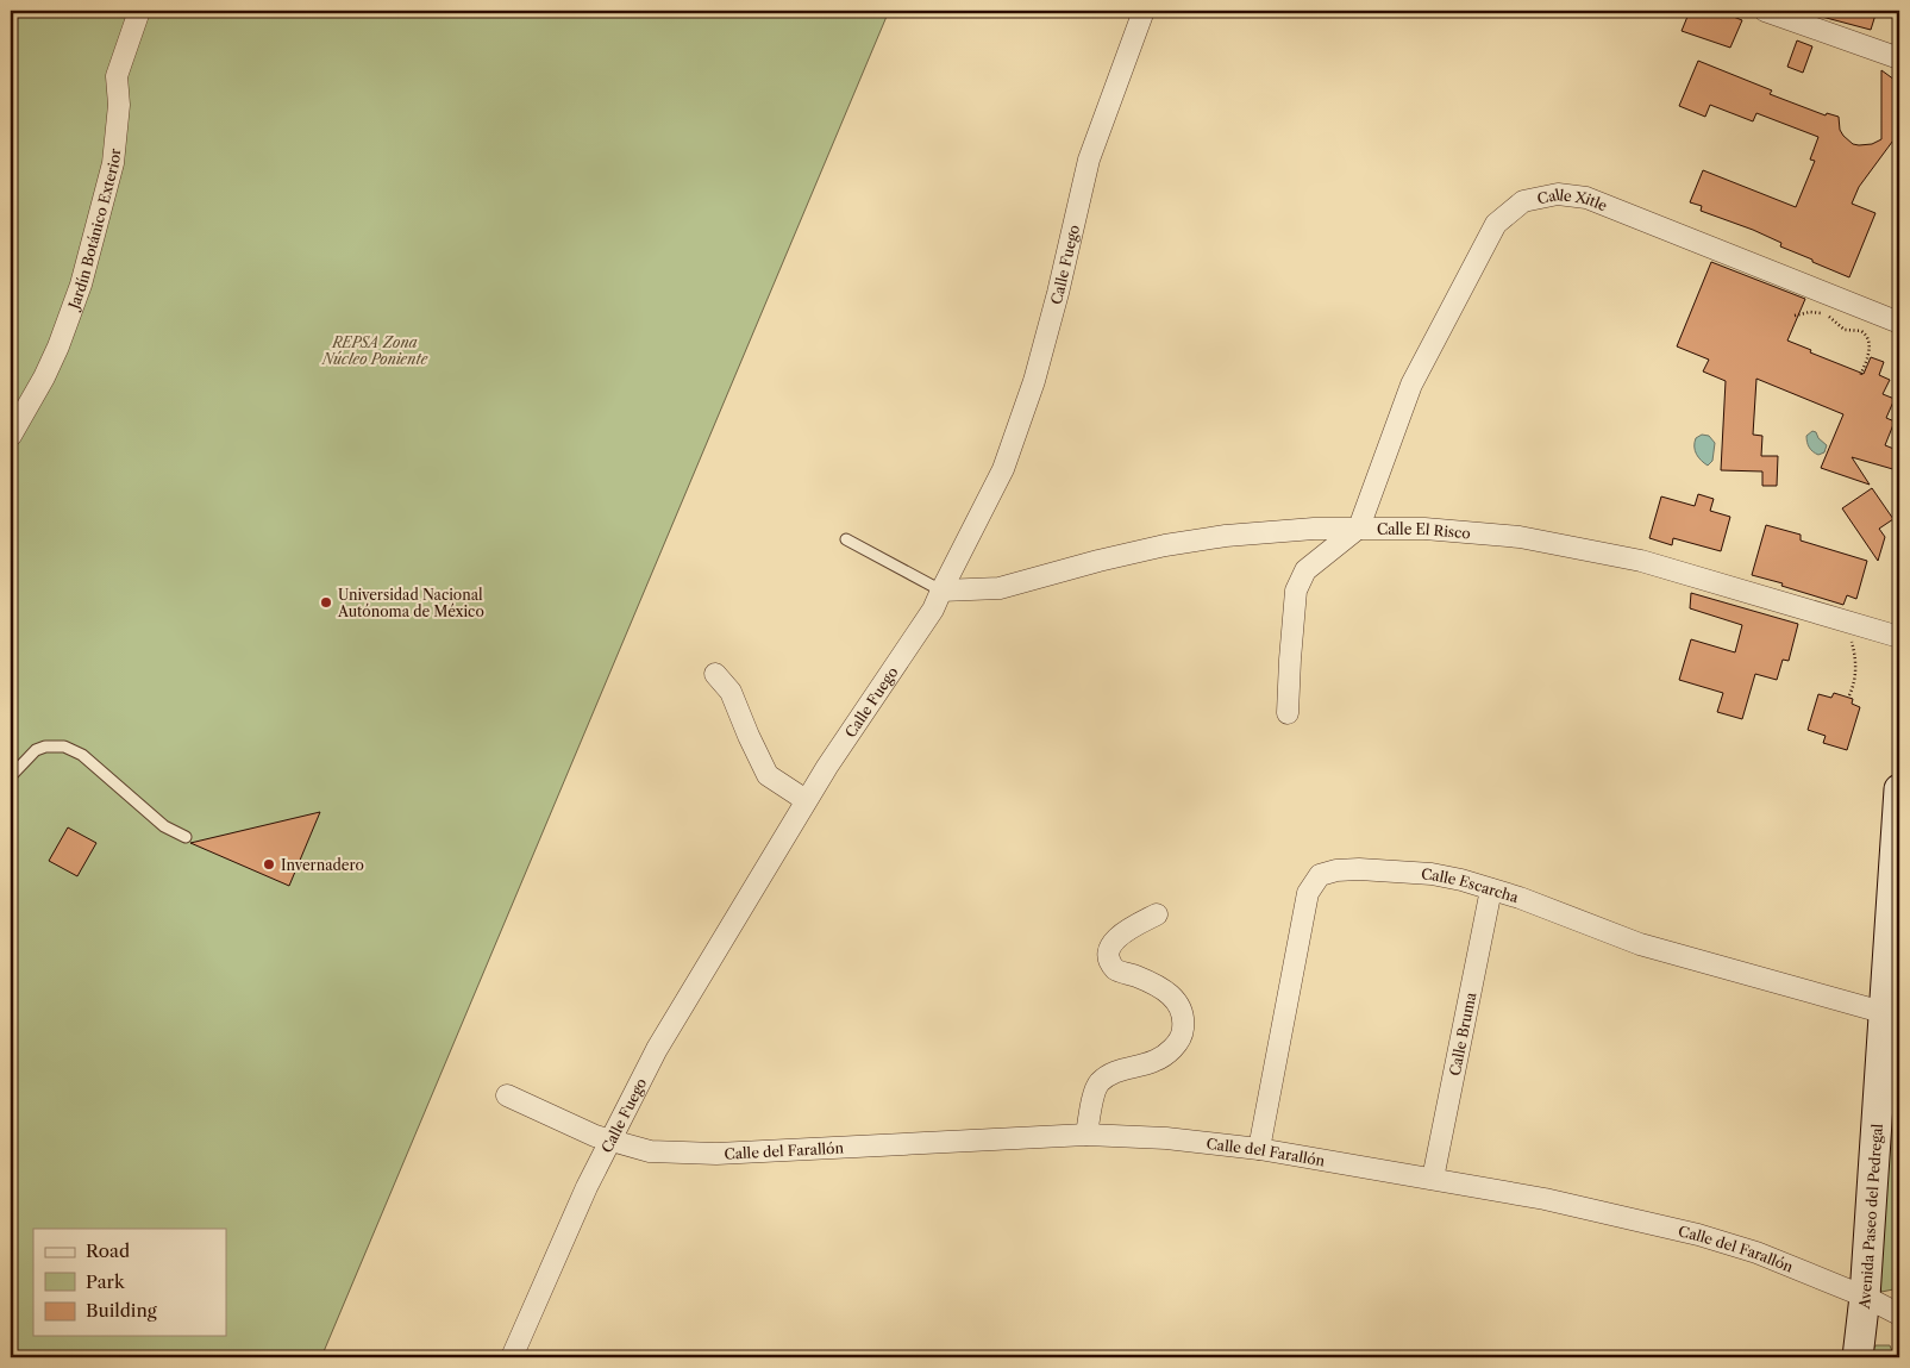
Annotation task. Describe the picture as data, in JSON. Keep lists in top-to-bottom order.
{
  "streets": {
    "main road": ["Avenida Paseo del Pedregal"],
    "street": [
      "Calle Xitle",
      "Jardín Botánico Exterior",
      "Calle Fuego",
      "Calle El Risco",
      "Calle Escarcha",
      "Calle Bruma",
      "Calle del Farallón"
    ]
  },
  "crossings": [
    ["Calle Xitle", "Calle El Risco"],
    ["Calle Fuego", "Calle El Risco"],
    ["Calle Fuego", "Calle del Farallón"],
    ["Calle Escarcha", "Calle Bruma"],
    ["Calle Escarcha", "Calle del Farallón"],
    ["Calle Escarcha", "Avenida Paseo del Pedregal"],
    ["Calle Bruma", "Calle del Farallón"],
    ["Calle del Farallón", "Avenida Paseo del Pedregal"]
  ],
  "parks": ["REPSA Zona Núcleo Poniente"],
  "places": ["Universidad Nacional Autónoma de México", "Invernadero"],
  "legend": ["Road", "Park", "Building"]
}
